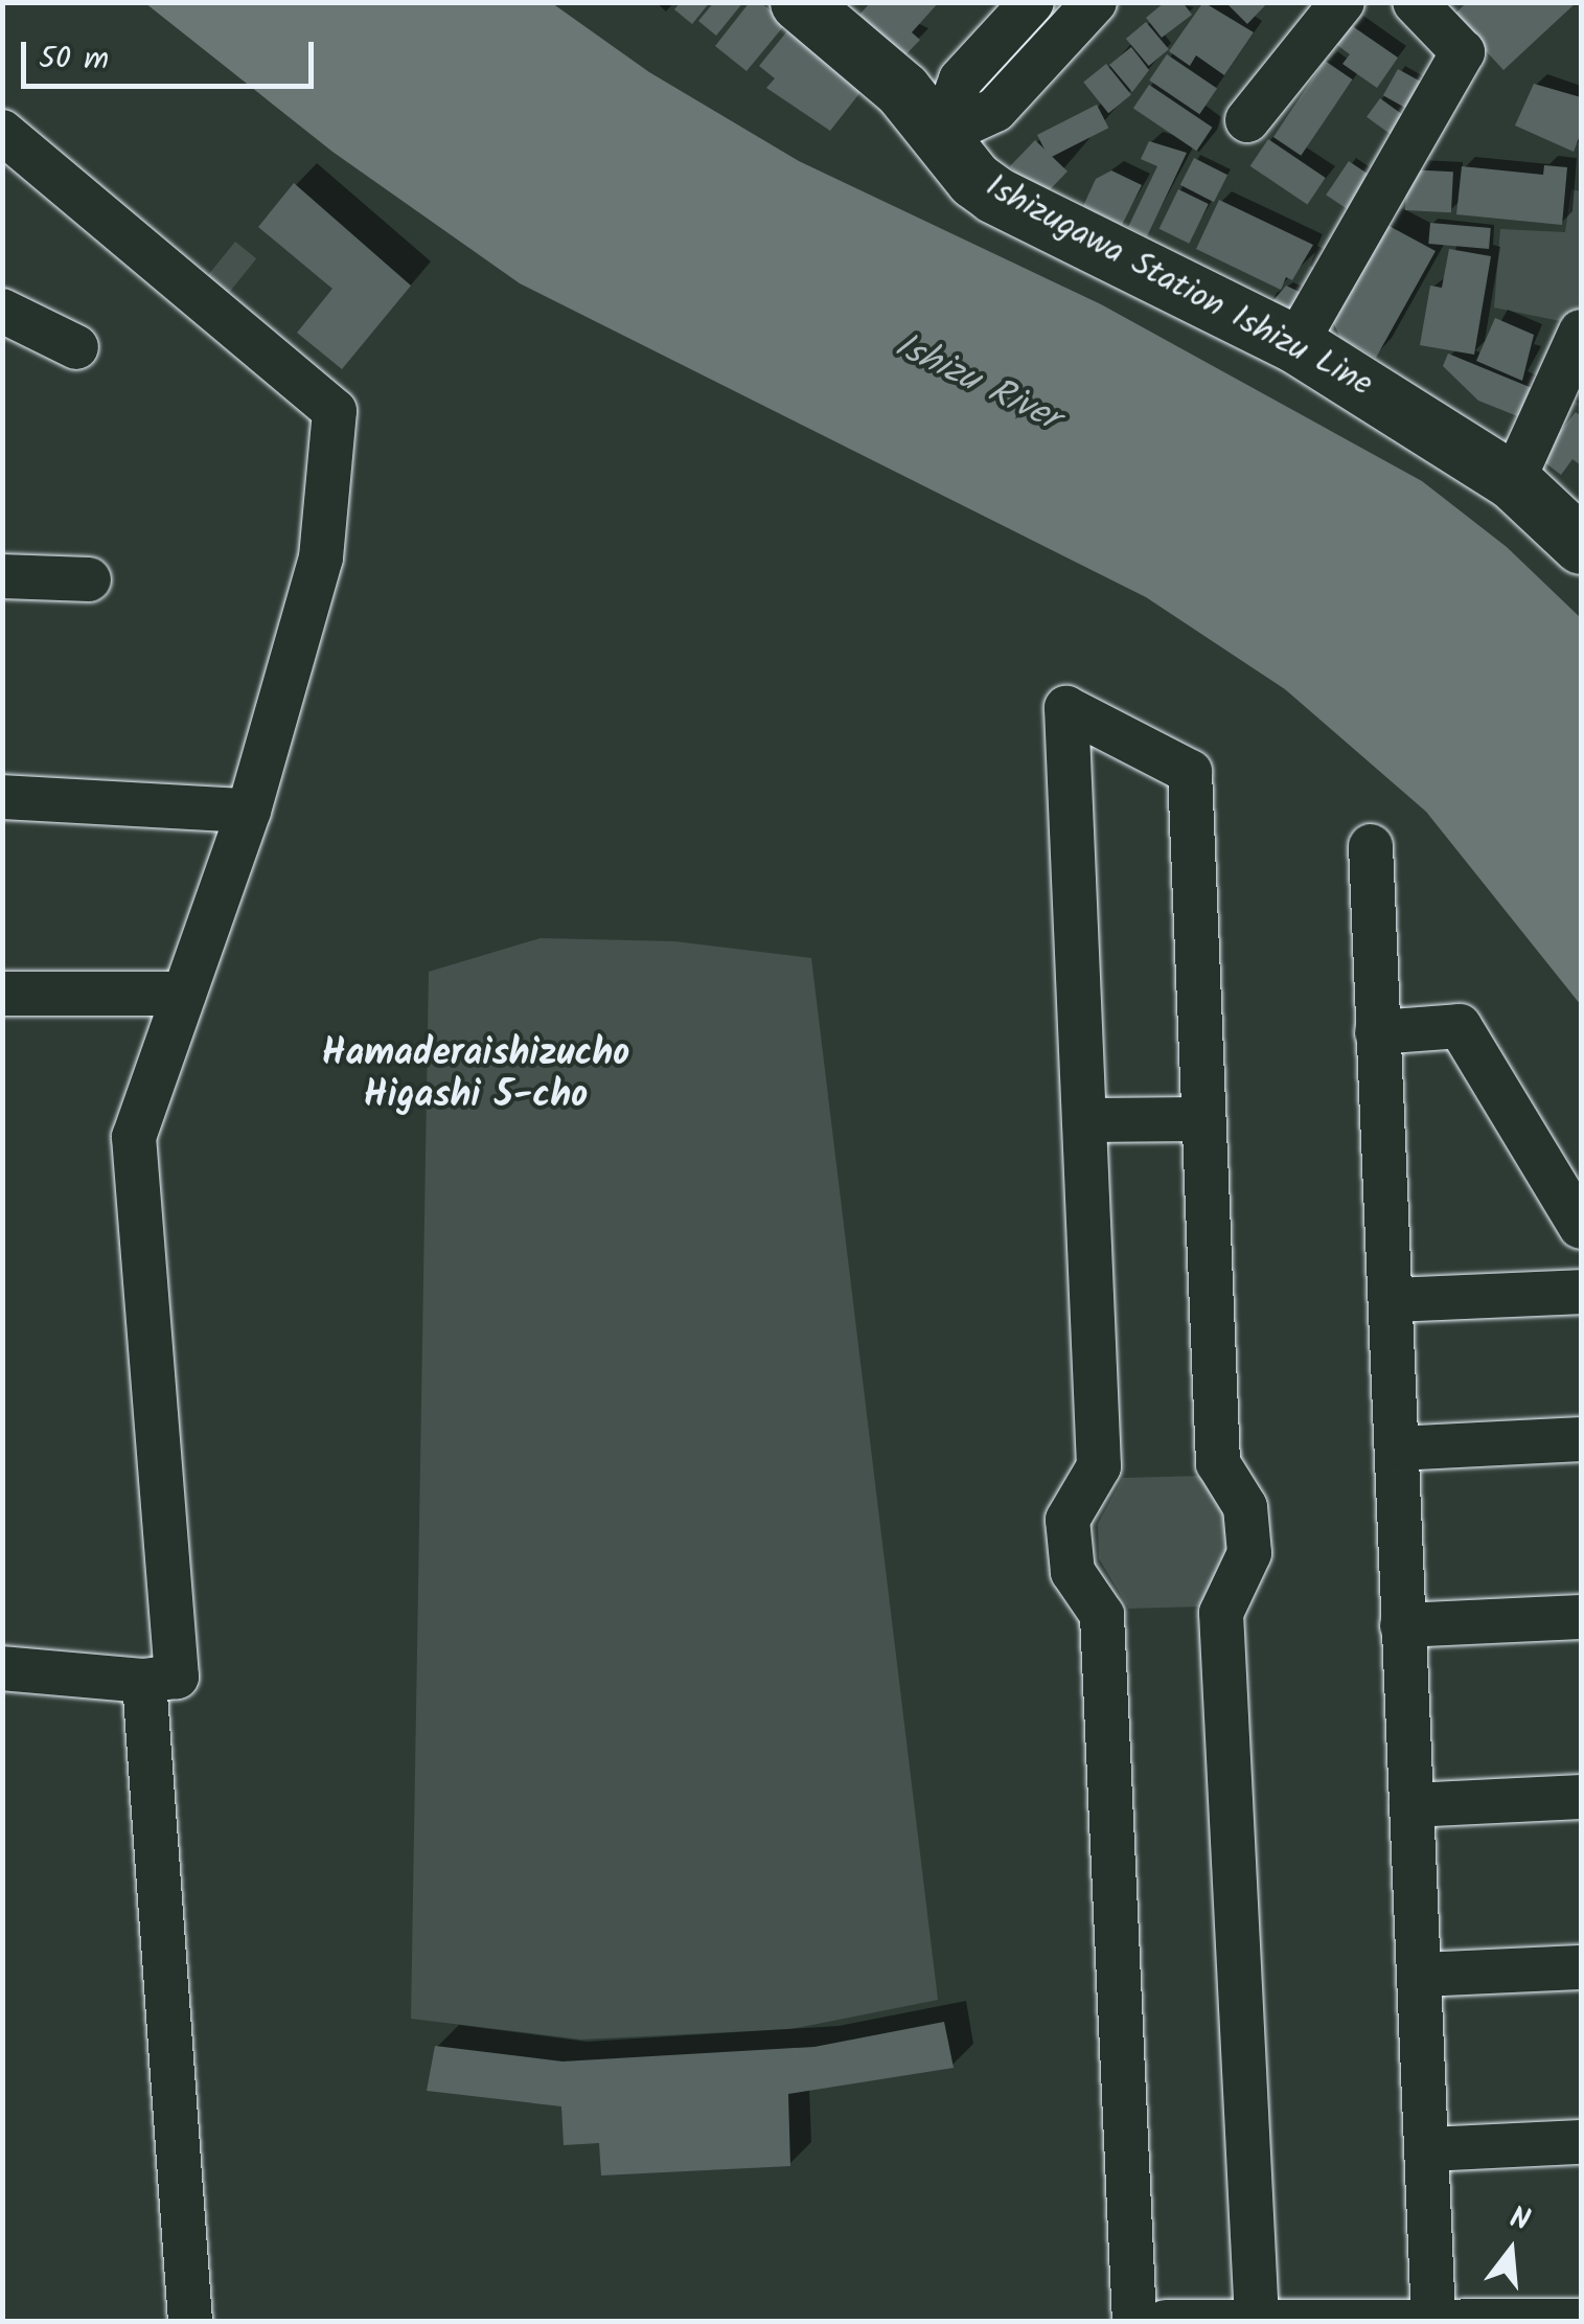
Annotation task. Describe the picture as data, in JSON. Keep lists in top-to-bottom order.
{
  "streets": {
    "main road": ["Ishizugawa Station Ishizu Line"]
  },
  "districts": ["Hamaderaishizucho Higashi 5-cho"],
  "water": ["Ishizu River"],
  "scale_bar": "50 m",
  "north": "top"
}
